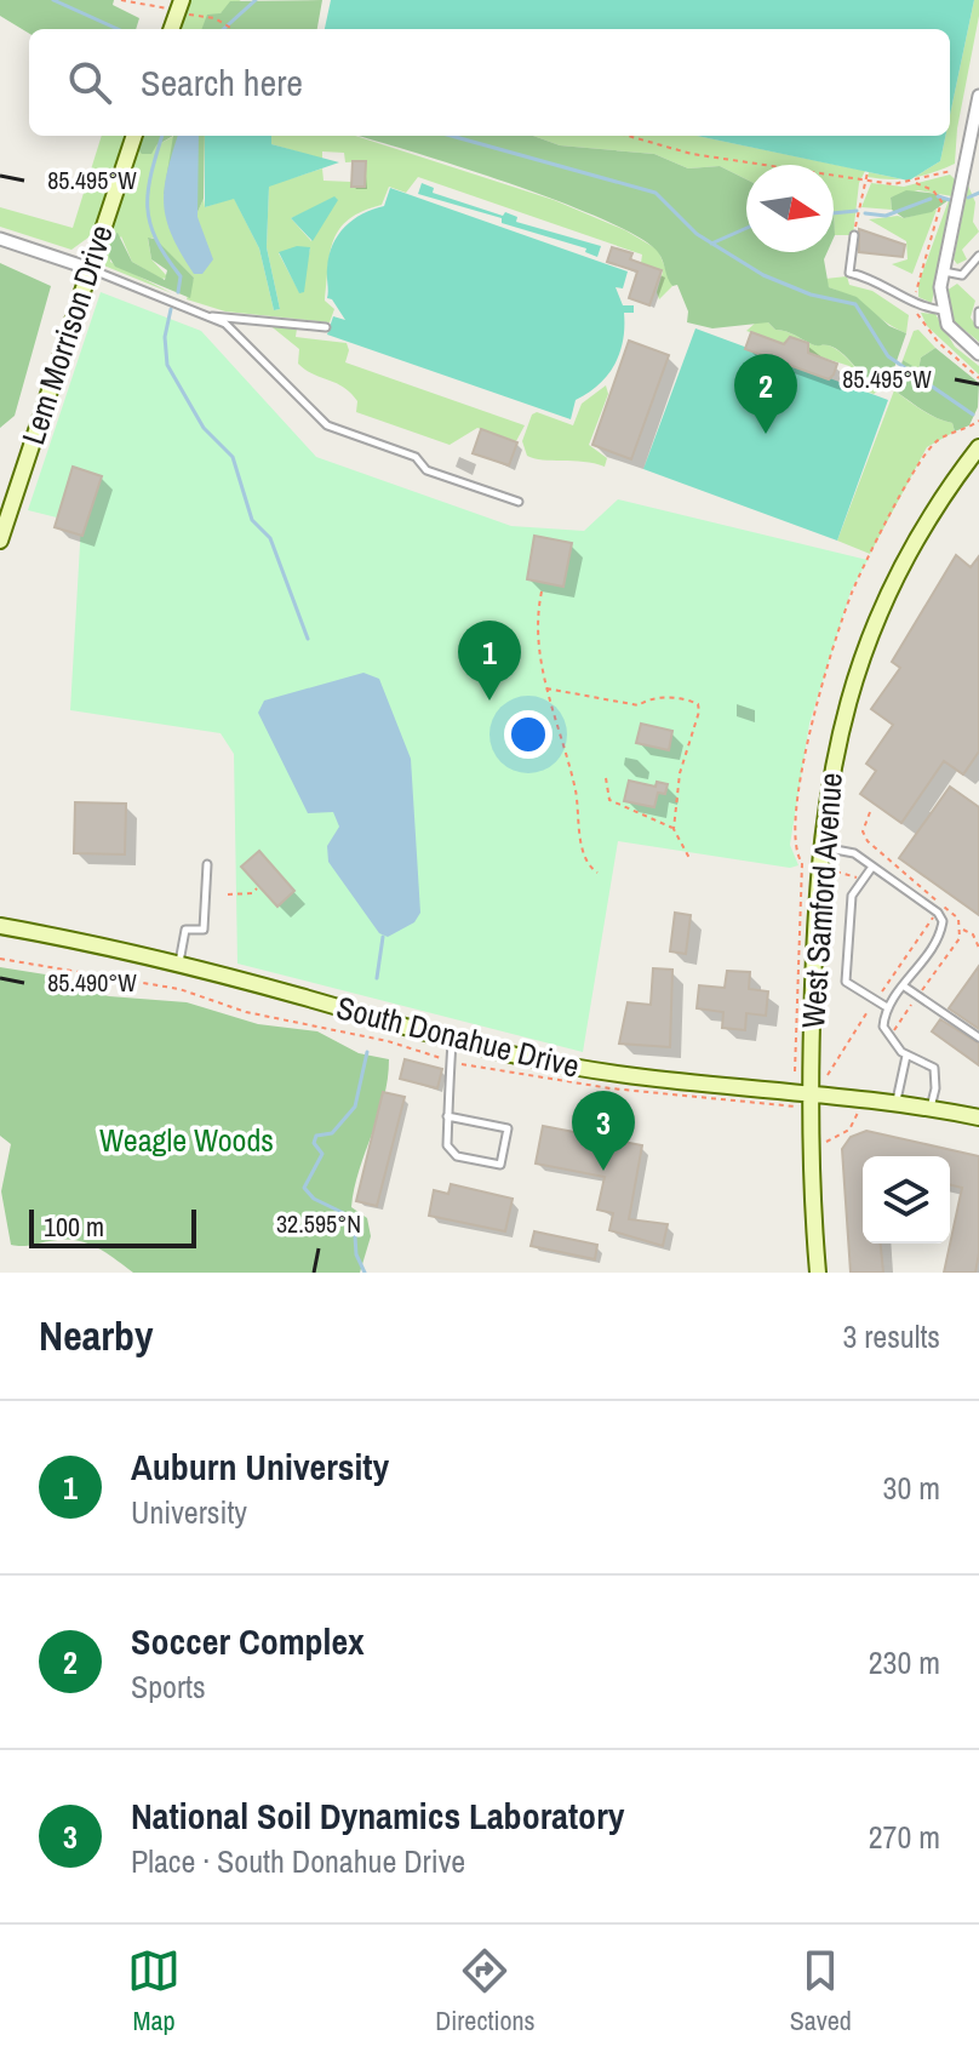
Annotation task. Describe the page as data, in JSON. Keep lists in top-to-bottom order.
{
  "streets": {
    "street": ["Lem Morrison Drive", "West Samford Avenue", "South Donahue Drive"]
  },
  "crossings": [
    ["West Samford Avenue", "South Donahue Drive"]
  ],
  "parks": ["Weagle Woods"],
  "scale_bar": "100 m",
  "north": "right",
  "page": {
    "search": "Search here",
    "pins": ["2", "1", "3"],
    "scale": "100 m",
    "heading": ["Nearby", "3 results"],
    "list": [
      {
        "mark": "1",
        "name": "Auburn University",
        "note": "University",
        "value": "30 m"
      },
      {
        "mark": "2",
        "name": "Soccer Complex",
        "note": "Sports",
        "value": "230 m"
      },
      {
        "mark": "3",
        "name": "National Soil Dynamics Laboratory",
        "note": "Place · South Donahue Drive",
        "value": "270 m"
      }
    ],
    "nav": ["Map", "Directions", "Saved"]
  },
  "coordinates": ["85.495°W", "85.490°W", "32.595°N"]
}
